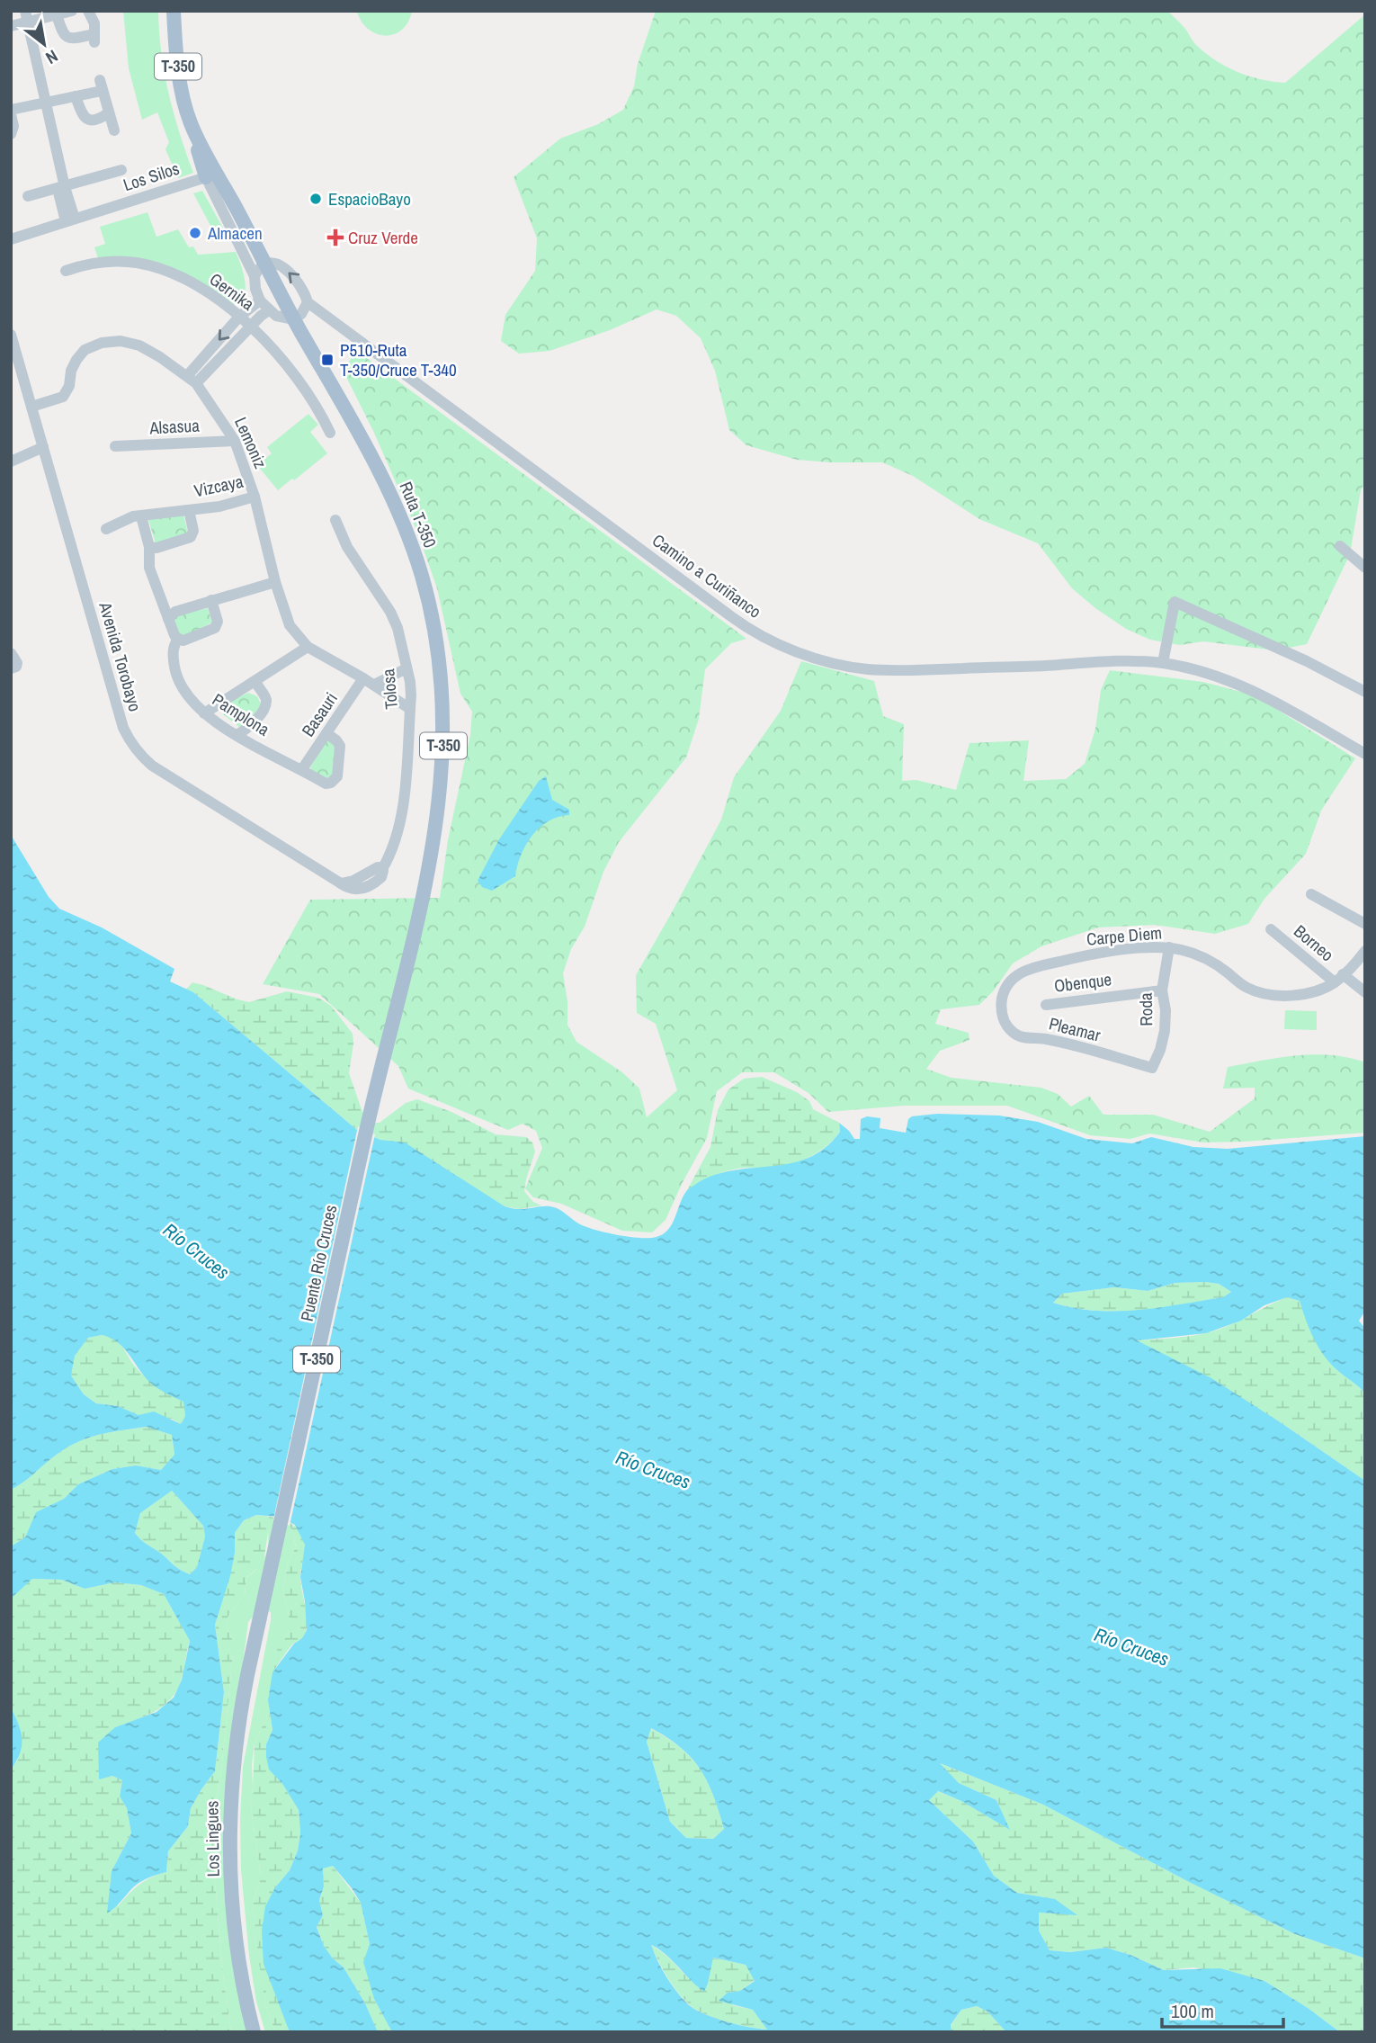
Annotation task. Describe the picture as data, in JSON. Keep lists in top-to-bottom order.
{
  "streets": {
    "main road": [
      "T-350",
      "Ruta T-350",
      "Puente Río Cruces",
      "Los Lingues"
    ],
    "street": [
      "Los Silos",
      "Gernika",
      "Alsasua",
      "Lemoniz",
      "Vizcaya",
      "Camino a Curiñanco",
      "Avenida Torobayo",
      "Tolosa",
      "Pamplona",
      "Basauri",
      "Carpe Diem",
      "Borneo",
      "Obenque",
      "Roda",
      "Pleamar"
    ]
  },
  "crossings": [
    ["Los Silos", "Ruta T-350"],
    ["Alsasua", "Lemoniz"],
    ["Lemoniz", "Vizcaya"],
    ["Lemoniz", "Avenida Torobayo"],
    ["Lemoniz", "Tolosa"],
    ["Lemoniz", "Basauri"],
    ["Ruta T-350", "Camino a Curiñanco"],
    ["Ruta T-350", "Puente Río Cruces"],
    ["Avenida Torobayo", "Tolosa"],
    ["Pamplona", "Basauri"],
    ["Carpe Diem", "Borneo"],
    ["Carpe Diem", "Roda"],
    ["Carpe Diem", "Pleamar"],
    ["Obenque", "Roda"],
    ["Roda", "Pleamar"],
    ["Puente Río Cruces", "Los Lingues"]
  ],
  "water": ["Río Cruces"],
  "places": {
    "other": ["EspacioBayo", "Almacen"],
    "health": ["Cruz Verde"],
    "transit": ["P510-Ruta T-350/Cruce T-340"]
  },
  "scale_bar": "100 m",
  "north": "bottom right"
}
